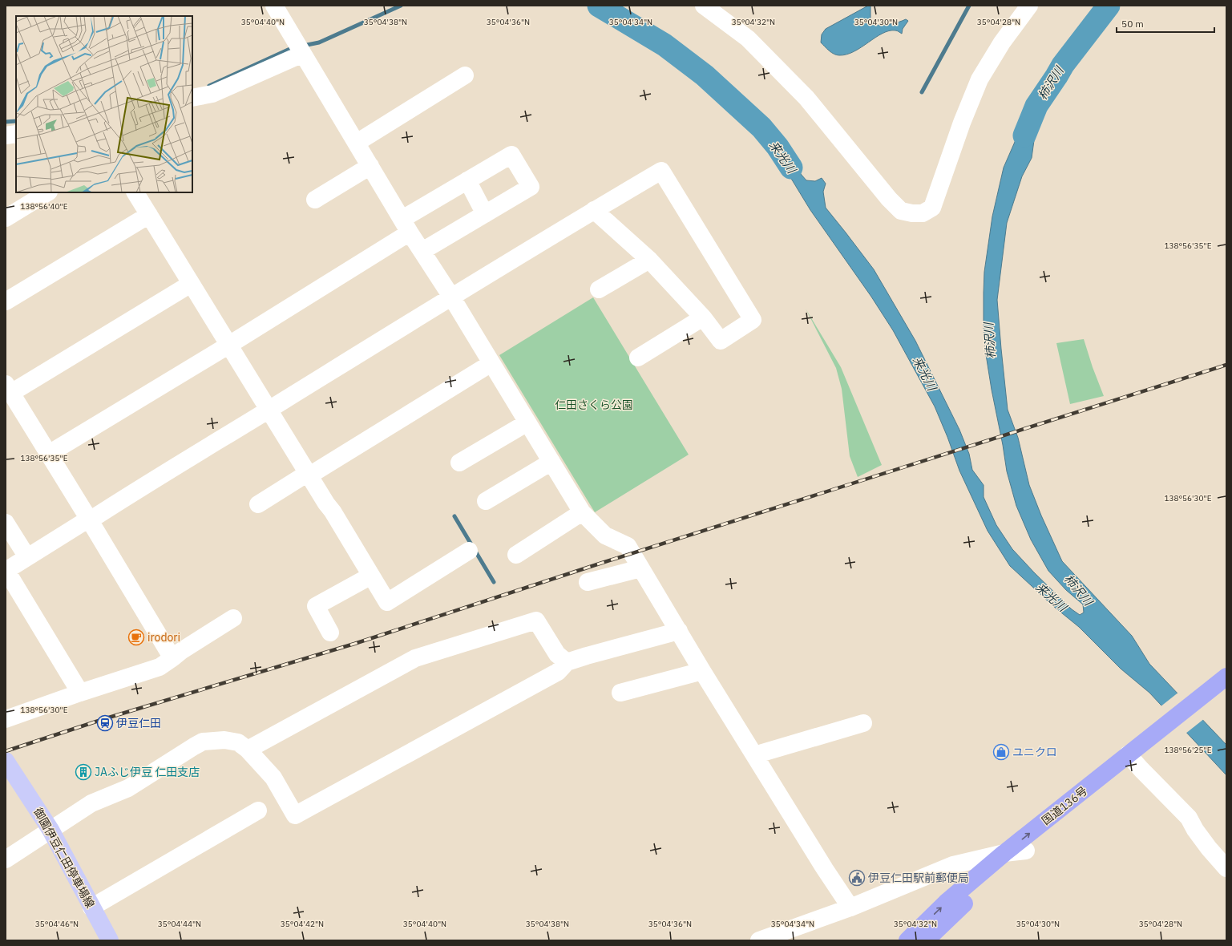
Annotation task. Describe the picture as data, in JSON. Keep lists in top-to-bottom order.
{
  "streets": {
    "highway": ["国道136号"],
    "main road": ["御園伊豆仁田停車場線"]
  },
  "water": ["柿沢川", "来光川"],
  "parks": ["仁田さくら公園"],
  "places": {
    "cafe": ["irodori"],
    "station": ["伊豆仁田"],
    "shop": ["ユニクロ"],
    "building": ["JAふじ伊豆 仁田支店"],
    "public building": ["伊豆仁田駅前郵便局"]
  },
  "scale_bar": "50 m",
  "coordinates": [
    "35°04'40\"N",
    "35°04'38\"N",
    "35°04'36\"N",
    "35°04'34\"N",
    "35°04'32\"N",
    "35°04'30\"N",
    "35°04'28\"N",
    "138°56'40\"E",
    "138°56'35\"E",
    "138°56'30\"E",
    "138°56'25\"E",
    "35°04'46\"N",
    "35°04'44\"N",
    "35°04'42\"N"
  ]
}
